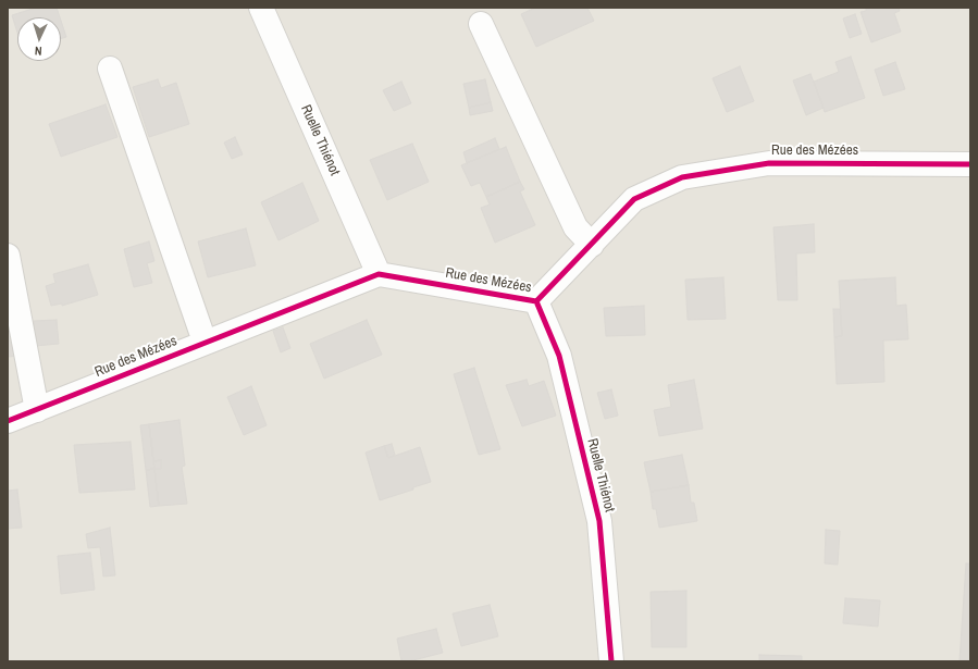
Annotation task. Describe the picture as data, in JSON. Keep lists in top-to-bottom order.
{
  "streets": {
    "street": ["Ruelle Thiénot", "Rue des Mézées"]
  },
  "crossings": [
    ["Ruelle Thiénot", "Rue des Mézées"]
  ],
  "north": "bottom"
}
